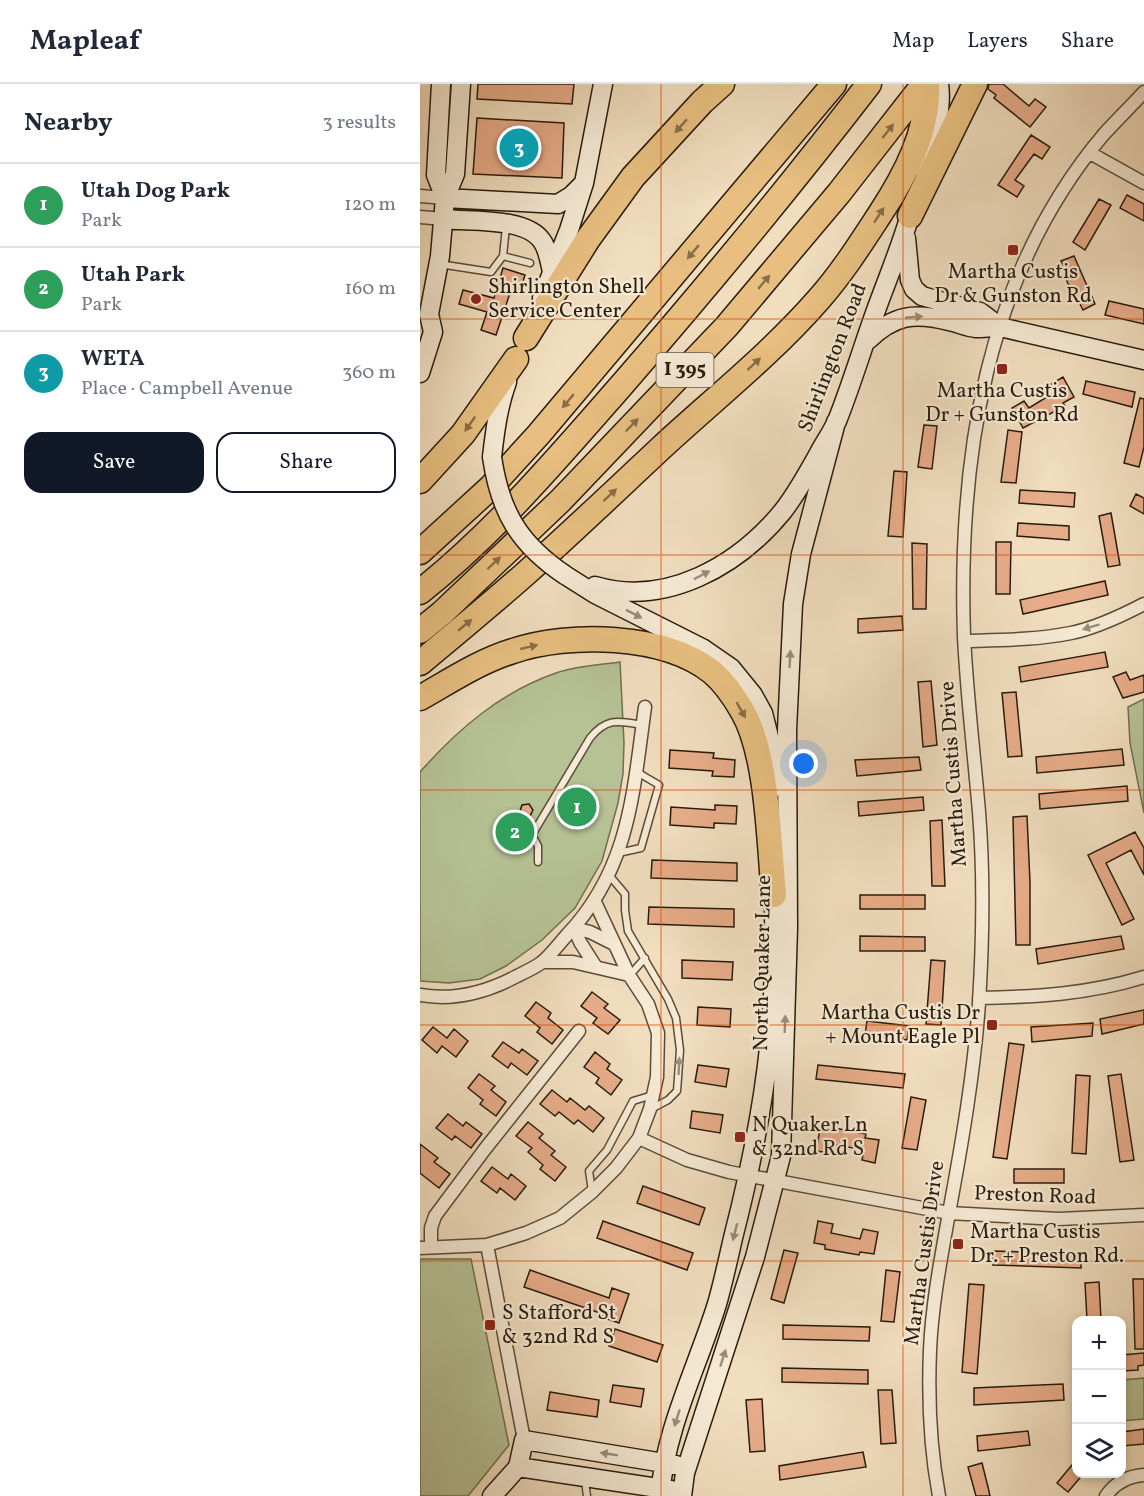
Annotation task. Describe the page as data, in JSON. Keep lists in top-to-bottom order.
{
  "streets": {
    "highway": ["I 395"],
    "main road": ["Shirlington Road", "North Quaker Lane"],
    "street": ["Martha Custis Drive", "Preston Road"]
  },
  "crossings": [
    ["Shirlington Road", "I 395"],
    ["Shirlington Road", "North Quaker Lane"],
    ["Martha Custis Drive", "Preston Road"],
    ["North Quaker Lane", "Preston Road"]
  ],
  "places": {
    "transit": [
      "Martha Custis Dr & Gunston Rd",
      "Martha Custis Dr + Gunston Rd",
      "Martha Custis Dr + Mount Eagle Pl",
      "N Quaker Ln & 32nd Rd S",
      "Martha Custis Dr. + Preston Rd.",
      "S Stafford St & 32nd Rd S"
    ],
    "other": ["Shirlington Shell Service Center"]
  },
  "page": {
    "header": "Mapleaf",
    "nav": ["Map", "Layers", "Share"],
    "heading": ["Nearby", "3 results"],
    "pins": ["3", "1", "2"],
    "list": [
      {
        "mark": "1",
        "name": "Utah Dog Park",
        "note": "Park",
        "value": "120 m"
      },
      {
        "mark": "2",
        "name": "Utah Park",
        "note": "Park",
        "value": "160 m"
      },
      {
        "mark": "3",
        "name": "WETA",
        "note": "Place · Campbell Avenue",
        "value": "360 m"
      }
    ],
    "buttons": ["Save", "Share"],
    "map_buttons": ["+", "−"]
  }
}
